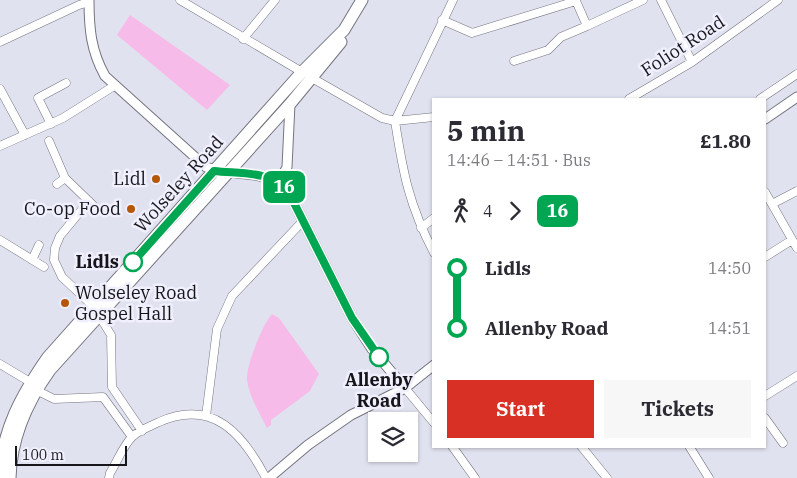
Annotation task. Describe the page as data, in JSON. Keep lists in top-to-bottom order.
{
  "streets": {
    "main road": ["Wolseley Road"],
    "street": ["Foliot Road"]
  },
  "places": [
    "Lidl",
    "Co-op Food",
    "Lidls",
    "Wolseley Road Gospel Hall",
    "Allenby Road"
  ],
  "lines": ["bus line 16"],
  "scale_bar": "100 m",
  "page": {
    "on_map": "16",
    "heading": ["5 min", "14:46 – 14:51 · Bus", "£1.80"],
    "legs": ["4", "16"],
    "list": [
      {
        "name": "Lidls",
        "value": "14:50"
      },
      {
        "name": "Allenby Road",
        "value": "14:51"
      }
    ],
    "buttons": ["Start", "Tickets"],
    "scale": "100 m"
  }
}
